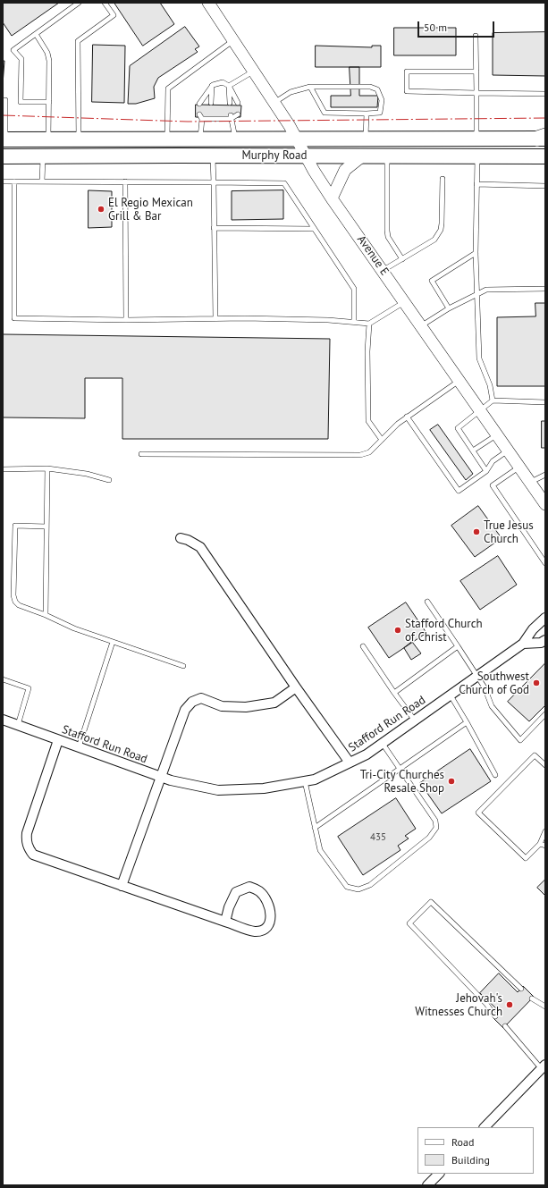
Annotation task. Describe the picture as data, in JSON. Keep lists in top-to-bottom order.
{
  "streets": {
    "main road": ["Murphy Road"],
    "street": ["Avenue E", "Stafford Run Road"]
  },
  "crossings": [
    ["Murphy Road", "Avenue E"]
  ],
  "places": [
    "El Regio Mexican Grill & Bar",
    "True Jesus Church",
    "Stafford Church of Christ",
    "Southwest Church of God",
    "Tri-City Churches Resale Shop",
    "Jehovah's Witnesses Church"
  ],
  "house_numbers": ["435"],
  "legend": ["Road", "Building"],
  "scale_bar": "50 m"
}
